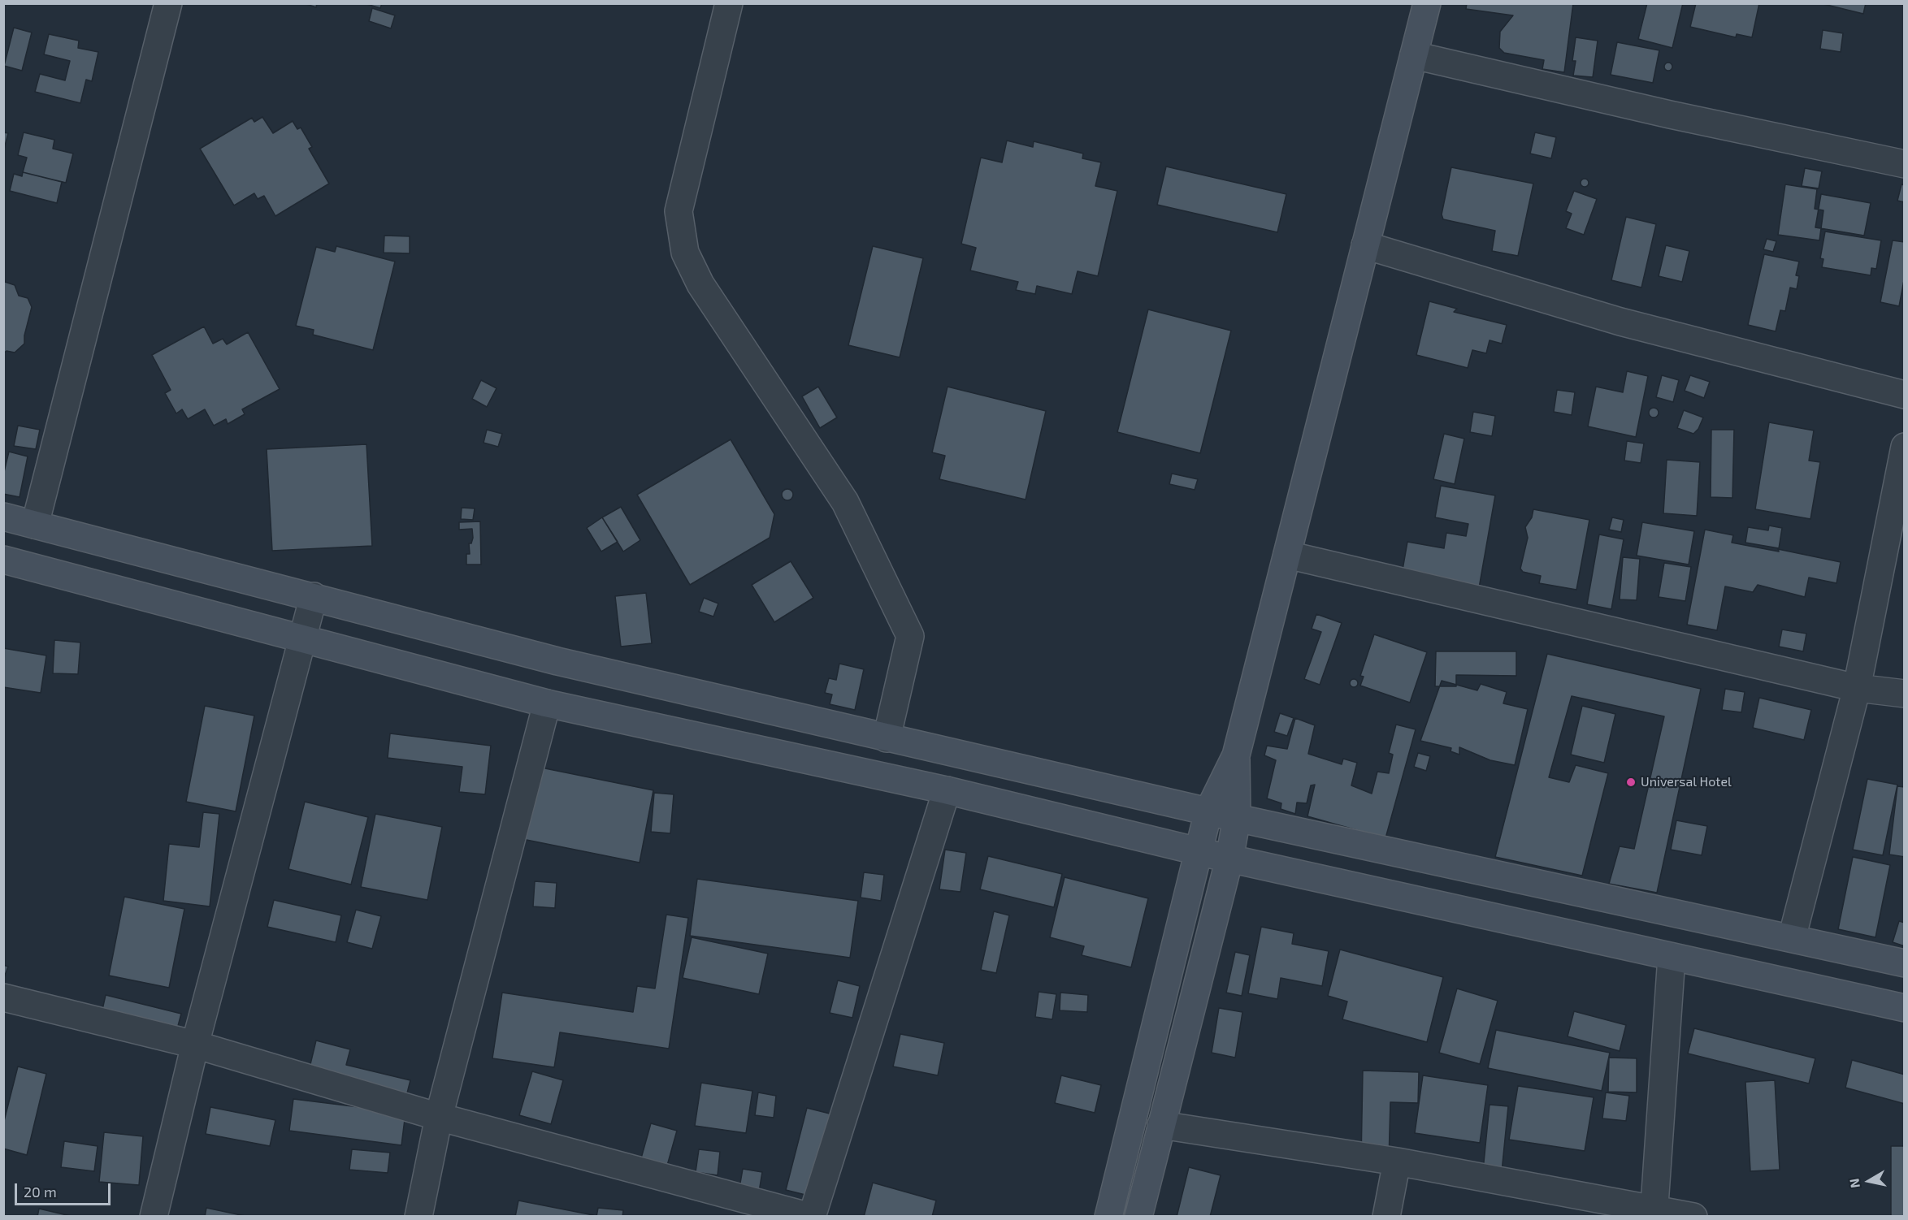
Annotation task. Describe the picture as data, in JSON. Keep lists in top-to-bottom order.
{
  "places": ["Universal Hotel"],
  "scale_bar": "20 m",
  "north": "left"
}
